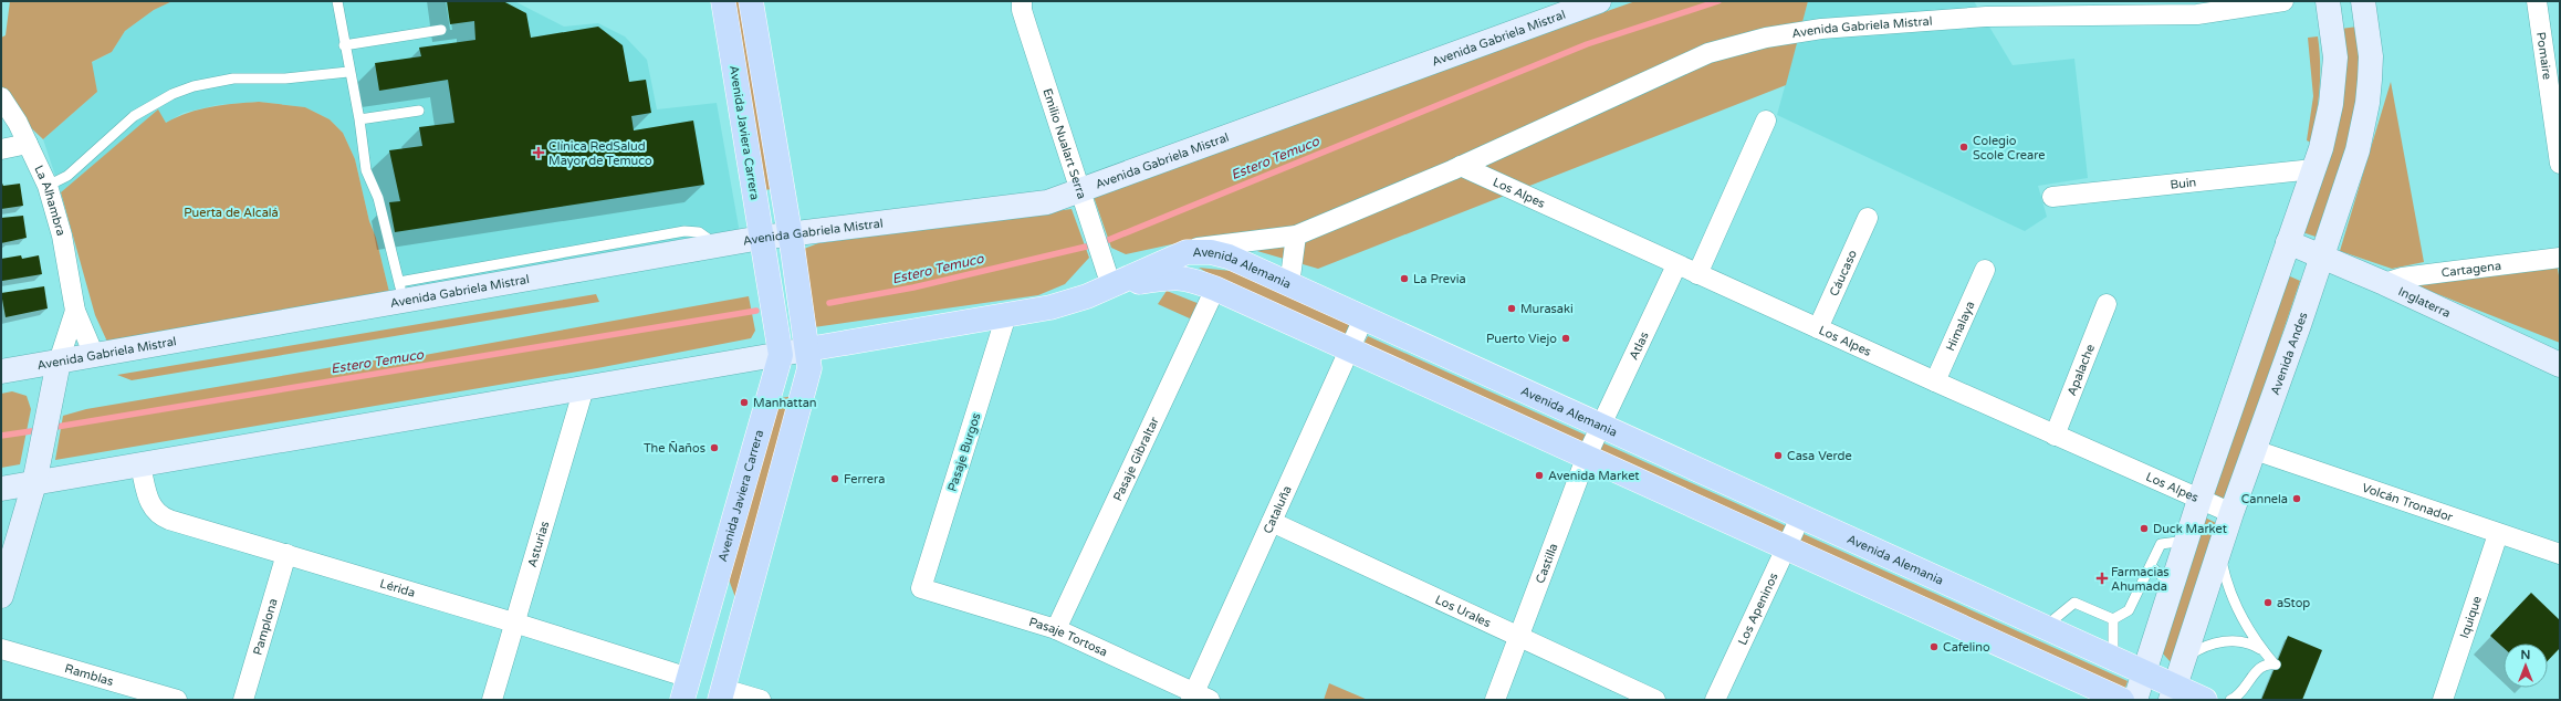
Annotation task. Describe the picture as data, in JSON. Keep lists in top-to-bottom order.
{
  "streets": {
    "main road": [
      "Avenida Gabriela Mistral",
      "Avenida Javiera Carrera",
      "La Alhambra",
      "Avenida Alemania",
      "Inglaterra",
      "Avenida Andes"
    ],
    "street": [
      "Pomaire",
      "Emilio Nualart Serra",
      "Buin",
      "Los Alpes",
      "Cartagena",
      "Cáucaso",
      "Himalaya",
      "Atlas",
      "Apalache",
      "Pasaje Burgos",
      "Pasaje Gibraltar",
      "Volcán Tronador",
      "Cataluña",
      "Asturias",
      "Castilla",
      "Lérida",
      "Los Apeninos",
      "Los Urales",
      "Iquique",
      "Pamplona",
      "Pasaje Tortosa",
      "Ramblas"
    ]
  },
  "crossings": [
    ["Avenida Gabriela Mistral", "Avenida Javiera Carrera"],
    ["Avenida Gabriela Mistral", "Emilio Nualart Serra"],
    ["Avenida Gabriela Mistral", "Los Alpes"],
    ["Avenida Gabriela Mistral", "La Alhambra"],
    ["Avenida Gabriela Mistral", "Avenida Alemania"],
    ["Avenida Javiera Carrera", "Lérida"],
    ["Emilio Nualart Serra", "Avenida Alemania"],
    ["Los Alpes", "Cáucaso"],
    ["Los Alpes", "Himalaya"],
    ["Los Alpes", "Atlas"],
    ["Los Alpes", "Avenida Andes"],
    ["Los Alpes", "Apalache"],
    ["Cartagena", "Inglaterra"],
    ["Avenida Alemania", "Atlas"],
    ["Avenida Alemania", "Avenida Andes"],
    ["Avenida Alemania", "Pasaje Gibraltar"],
    ["Avenida Alemania", "Cataluña"],
    ["Avenida Alemania", "Castilla"],
    ["Avenida Alemania", "Los Apeninos"],
    ["Inglaterra", "Avenida Andes"],
    ["Atlas", "Castilla"],
    ["Avenida Andes", "Volcán Tronador"],
    ["Pasaje Burgos", "Pasaje Tortosa"],
    ["Pasaje Gibraltar", "Pasaje Tortosa"],
    ["Volcán Tronador", "Iquique"],
    ["Cataluña", "Los Urales"],
    ["Cataluña", "Pasaje Tortosa"],
    ["Asturias", "Lérida"],
    ["Castilla", "Los Urales"],
    ["Lérida", "Pamplona"]
  ],
  "water": ["Estero Temuco"],
  "parks": ["Puerta de Alcalá"],
  "places": {
    "other": [
      "Colegio Scole Creare",
      "La Previa",
      "Murasaki",
      "Puerto Viejo",
      "Manhattan",
      "The Ñaños",
      "Casa Verde",
      "Avenida Market",
      "Ferrera",
      "Cannela",
      "Duck Market",
      "aStop",
      "Cafelino"
    ],
    "health": ["Clínica RedSalud Mayor de Temuco", "Farmacias Ahumada"]
  },
  "north": "top"
}
